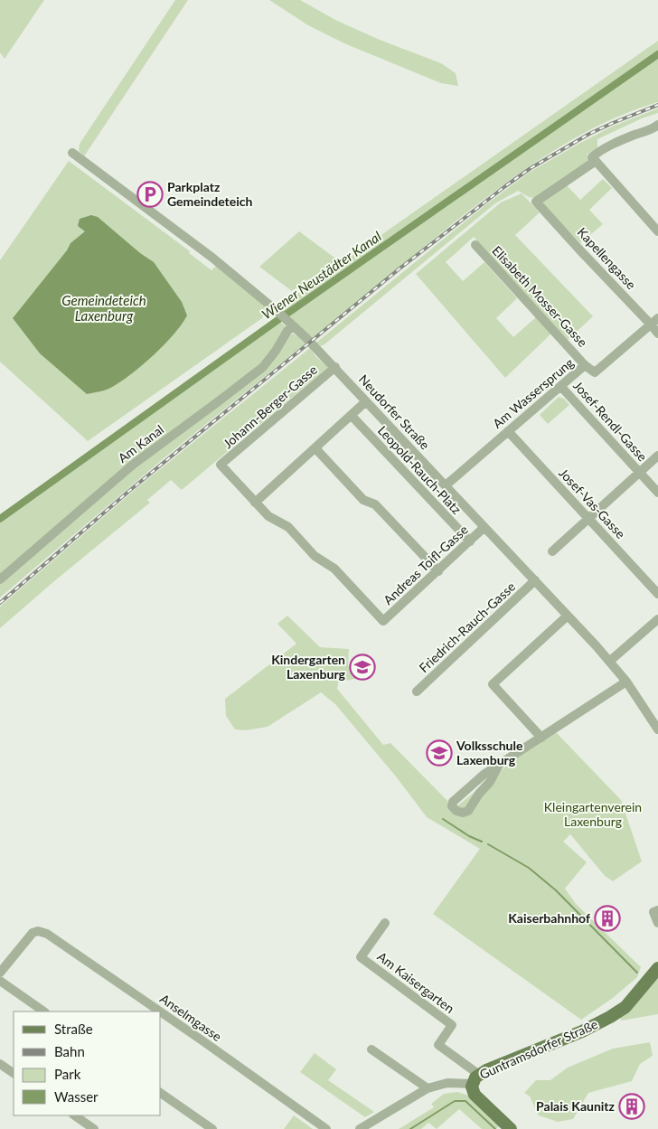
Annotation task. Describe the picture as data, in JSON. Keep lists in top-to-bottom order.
{
  "streets": {
    "main road": ["Guntramsdorfer Straße"],
    "street": [
      "Kapellengasse",
      "Elisabeth Mosser-Gasse",
      "Am Wassersprung",
      "Johann-Berger-Gasse",
      "Neudorfer Straße",
      "Josef-Rendl-Gasse",
      "Am Kanal",
      "Leopold-Rauch-Platz",
      "Josef-Vas-Gasse",
      "Andreas Toifl-Gasse",
      "Friedrich-Rauch-Gasse",
      "Am Kaisergarten",
      "Anselmgasse"
    ]
  },
  "crossings": [
    ["Kapellengasse", "Am Wassersprung"],
    ["Elisabeth Mosser-Gasse", "Am Wassersprung"],
    ["Am Wassersprung", "Neudorfer Straße"],
    ["Am Wassersprung", "Josef-Rendl-Gasse"],
    ["Am Wassersprung", "Josef-Vas-Gasse"],
    ["Johann-Berger-Gasse", "Neudorfer Straße"],
    ["Johann-Berger-Gasse", "Andreas Toifl-Gasse"],
    ["Neudorfer Straße", "Am Kanal"],
    ["Neudorfer Straße", "Andreas Toifl-Gasse"],
    ["Neudorfer Straße", "Friedrich-Rauch-Gasse"],
    ["Leopold-Rauch-Platz", "Andreas Toifl-Gasse"],
    ["Am Kaisergarten", "Guntramsdorfer Straße"]
  ],
  "water": ["Wiener Neustädter Kanal", "Gemeindeteich Laxenburg"],
  "parks": ["Kleingartenverein Laxenburg"],
  "places": {
    "parking": ["Parkplatz Gemeindeteich"],
    "school or university": ["Kindergarten Laxenburg", "Volksschule Laxenburg"],
    "building": ["Kaiserbahnhof", "Palais Kaunitz"]
  },
  "legend": [
    "Straße",
    "Bahn",
    "Park",
    "Wasser"
  ]
}
